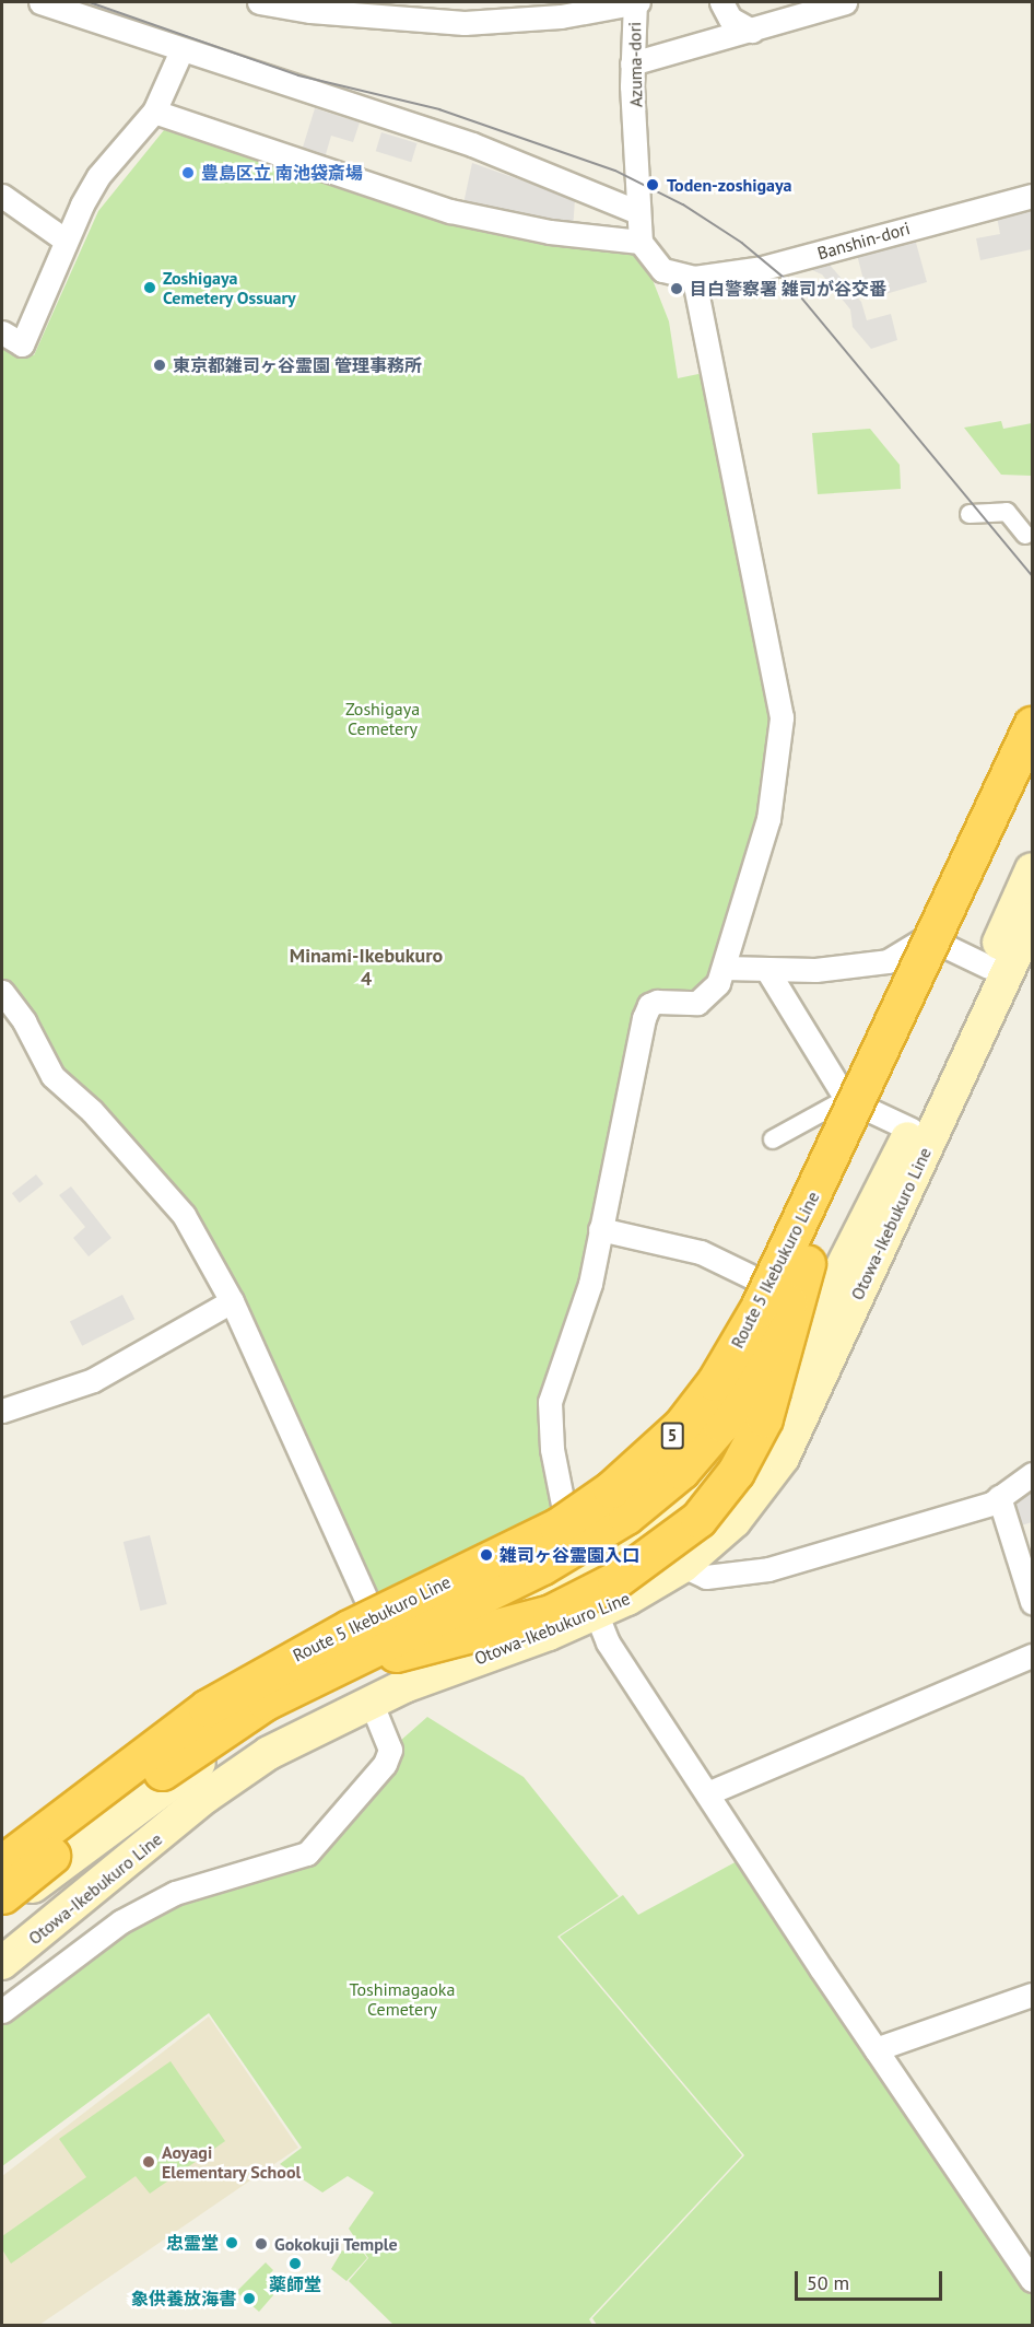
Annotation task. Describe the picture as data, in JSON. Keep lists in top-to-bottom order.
{
  "streets": {
    "highway": ["Route 5 Ikebukuro Line", "5"],
    "main road": ["Otowa-Ikebukuro Line"],
    "street": ["Azuma-dori", "Banshin-dori"]
  },
  "districts": ["Minami-Ikebukuro 4"],
  "parks": ["Zoshigaya Cemetery", "Toshimagaoka Cemetery"],
  "places": [
    "豊島区立 南池袋斎場",
    "Toden-zoshigaya",
    "Zoshigaya Cemetery Ossuary",
    "目白警察署 雑司が谷交番",
    "東京都雑司ヶ谷霊園 管理事務所",
    "雑司ヶ谷霊園入口",
    "Aoyagi Elementary School",
    "忠霊堂",
    "Gokokuji Temple",
    "薬師堂",
    "象供養放海書"
  ],
  "scale_bar": "50 m"
}
